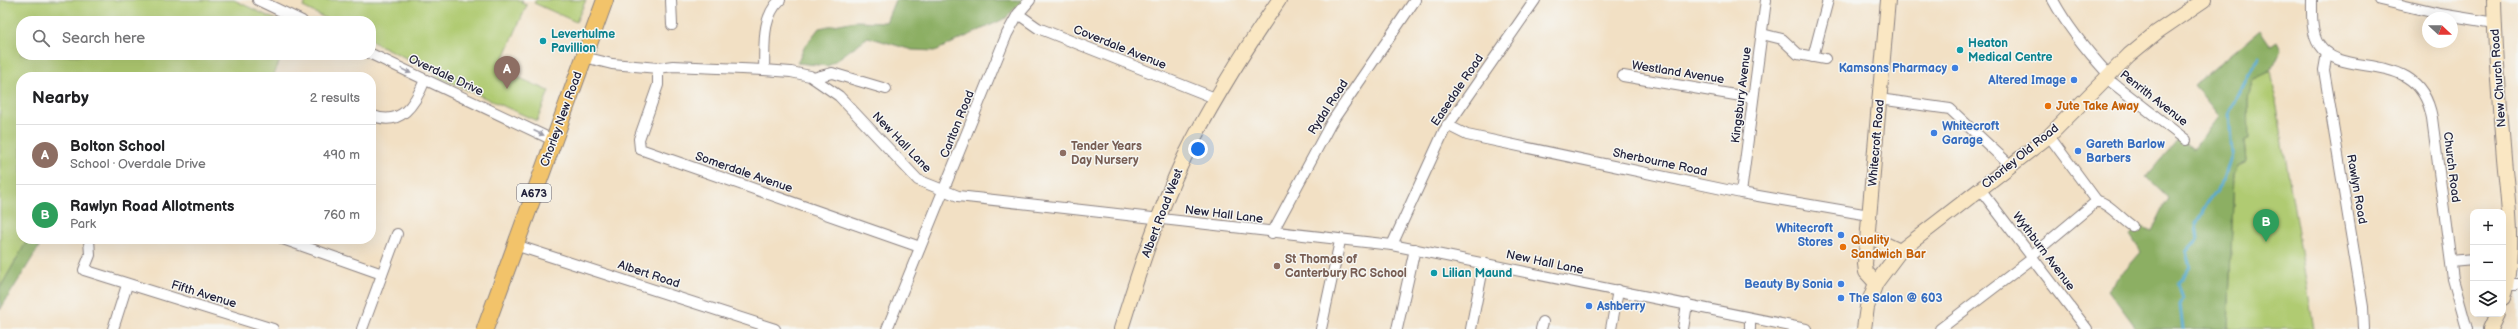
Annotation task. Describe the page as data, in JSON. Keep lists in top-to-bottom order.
{
  "streets": {
    "main road": ["Chorley New Road", "A673"],
    "street": [
      "Coverdale Avenue",
      "Westland Avenue",
      "Overdale Drive",
      "New Church Road",
      "Easedale Road",
      "Kingsbury Avenue",
      "Penrith Avenue",
      "Rydal Road",
      "Carlton Road",
      "New Hall Lane",
      "Whitecroft Road",
      "Chorley Old Road",
      "Sherbourne Road",
      "Church Road",
      "Somerdale Avenue",
      "Rawlyn Road",
      "Albert Road West",
      "Wythburn Avenue",
      "Albert Road",
      "Fifth Avenue"
    ]
  },
  "crossings": [
    ["Coverdale Avenue", "Carlton Road"],
    ["Coverdale Avenue", "Albert Road West"],
    ["Westland Avenue", "Kingsbury Avenue"],
    ["Overdale Drive", "Chorley New Road"],
    ["Easedale Road", "New Hall Lane"],
    ["Easedale Road", "Sherbourne Road"],
    ["Kingsbury Avenue", "Sherbourne Road"],
    ["Penrith Avenue", "Chorley Old Road"],
    ["Rydal Road", "New Hall Lane"],
    ["Chorley New Road", "New Hall Lane"],
    ["Chorley New Road", "Albert Road"],
    ["Carlton Road", "New Hall Lane"],
    ["Carlton Road", "Somerdale Avenue"],
    ["New Hall Lane", "Somerdale Avenue"],
    ["New Hall Lane", "Albert Road West"],
    ["Whitecroft Road", "Chorley Old Road"],
    ["Whitecroft Road", "Sherbourne Road"],
    ["Chorley Old Road", "Wythburn Avenue"],
    ["Church Road", "Rawlyn Road"]
  ],
  "one_way": ["Overdale Drive"],
  "places": [
    "Leverhulme Pavillion",
    "Heaton Medical Centre",
    "Kamsons Pharmacy",
    "Altered Image",
    "Jute Take Away",
    "Whitecroft Garage",
    "Gareth Barlow Barbers",
    "Tender Years Day Nursery",
    "Whitecroft Stores",
    "Quality Sandwich Bar",
    "St Thomas of Canterbury RC School",
    "Lilian Maund",
    "Beauty By Sonia",
    "The Salon @ 603",
    "Ashberry"
  ],
  "north": "right",
  "page": {
    "search": "Search here",
    "pins": ["A", "B"],
    "heading": ["Nearby", "2 results"],
    "list": [
      {
        "mark": "A",
        "name": "Bolton School",
        "note": "School · Overdale Drive",
        "value": "490 m"
      },
      {
        "mark": "B",
        "name": "Rawlyn Road Allotments",
        "note": "Park",
        "value": "760 m"
      }
    ],
    "map_buttons": ["+", "−"]
  }
}
